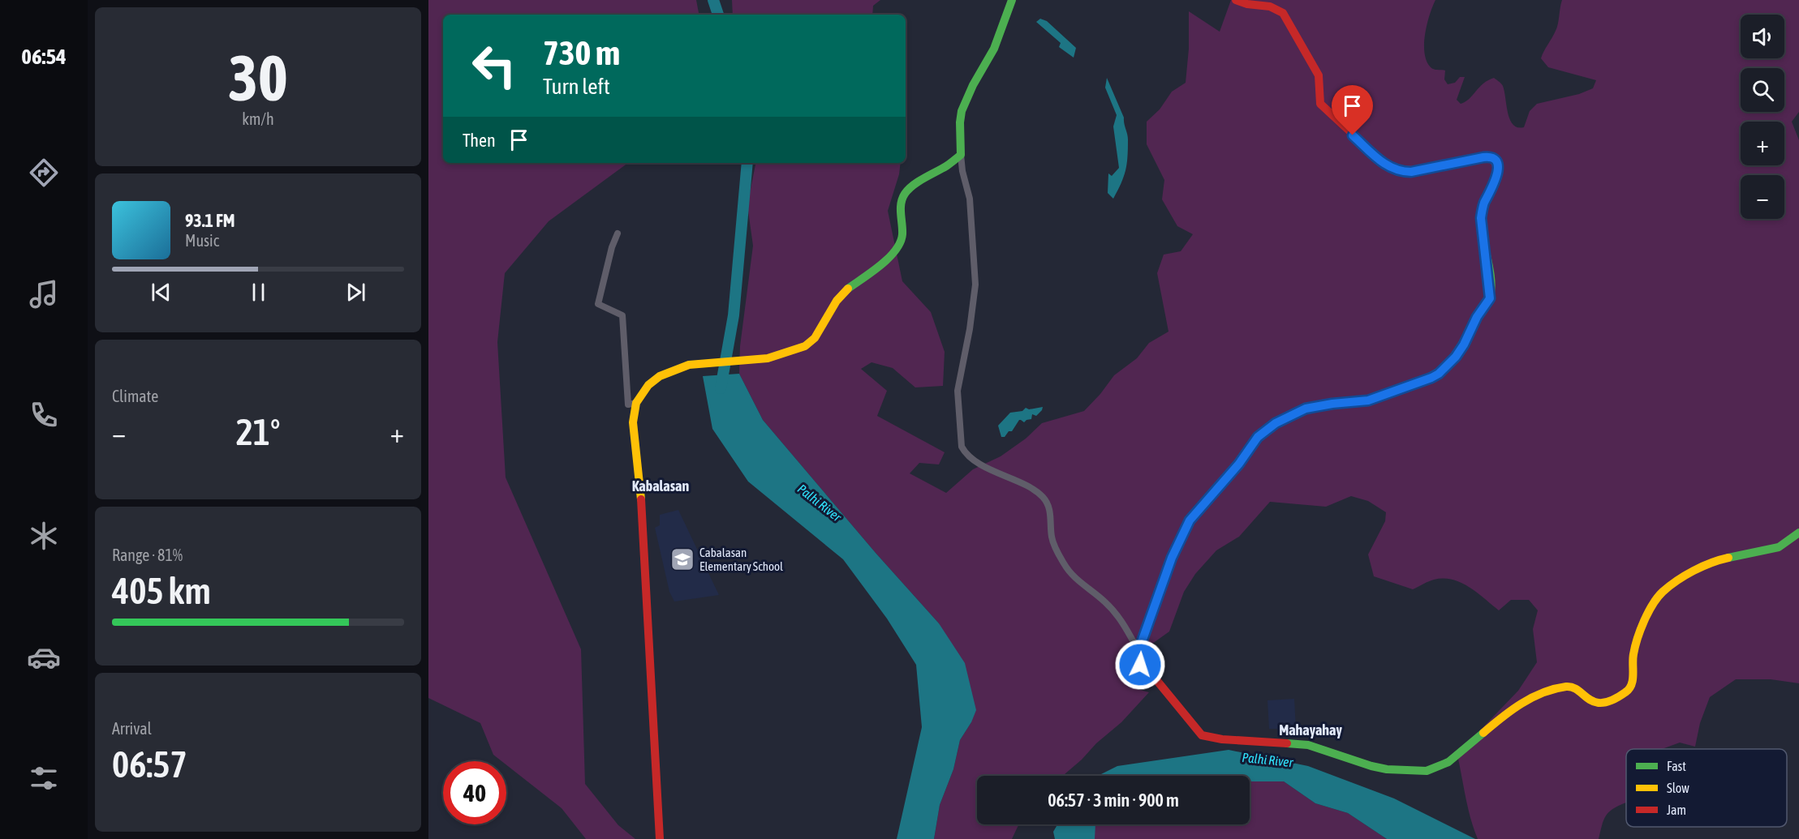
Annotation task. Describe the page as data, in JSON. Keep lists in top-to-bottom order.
{
  "districts": ["Kabalasan", "Mahayahay"],
  "water": ["Palhi River"],
  "places": {
    "school or university": ["Cabalasan Elementary School"]
  },
  "legend": ["Fast", "Slow", "Jam"],
  "page": {
    "tabs": "06:54",
    "tile": [
      ["30", "km/h"],
      "Climate",
      ["Range · 81%", "405 km"],
      ["Arrival", "06:57"]
    ],
    "map_buttons": ["+", "−"],
    "turn": ["730 m", "Turn left"],
    "then": "Then",
    "song": ["93.1 FM", "Music"],
    "heat": ["−", "21°", "+"],
    "limit": "40",
    "trip": "06:57 · 3 min · 900 m"
  }
}
